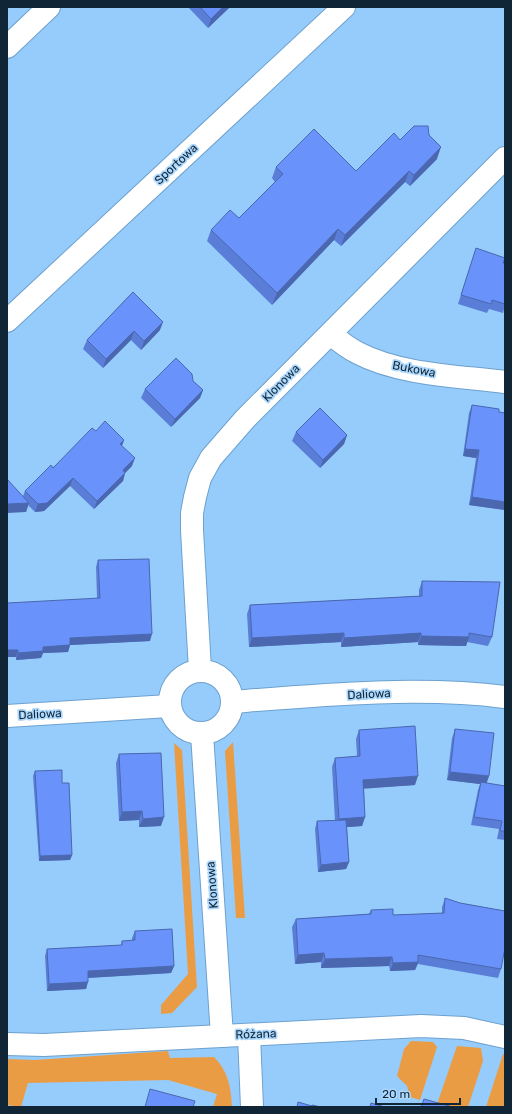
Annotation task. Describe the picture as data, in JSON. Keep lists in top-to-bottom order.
{
  "streets": {
    "street": [
      "Sportowa",
      "Bukowa",
      "Klonowa",
      "Daliowa",
      "Różana"
    ]
  },
  "crossings": [
    ["Bukowa", "Klonowa"],
    ["Klonowa", "Daliowa"],
    ["Klonowa", "Różana"]
  ],
  "scale_bar": "20 m"
}
